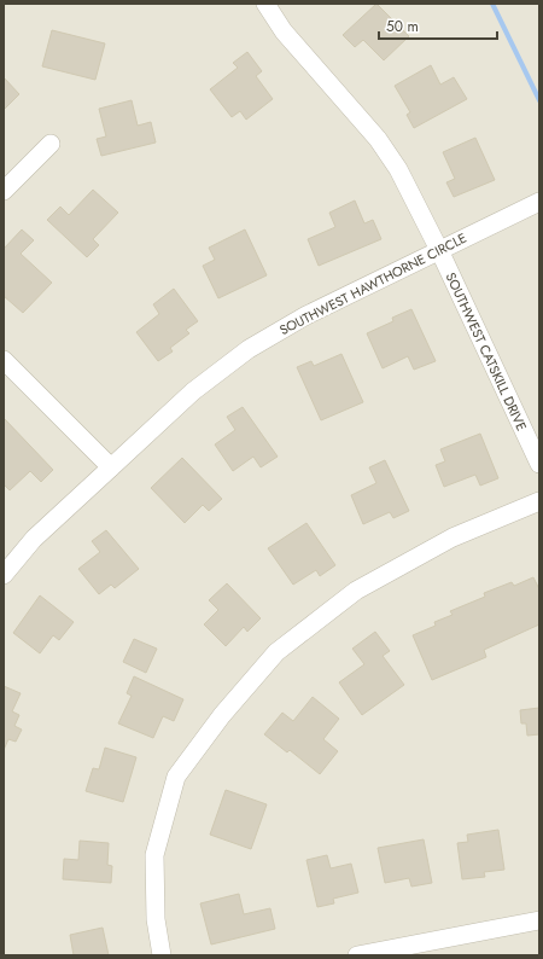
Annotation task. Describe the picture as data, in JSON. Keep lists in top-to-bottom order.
{
  "streets": {
    "street": ["SOUTHWEST HAWTHORNE CIRCLE", "SOUTHWEST CATSKILL DRIVE"]
  },
  "crossings": [
    ["SOUTHWEST HAWTHORNE CIRCLE", "SOUTHWEST CATSKILL DRIVE"]
  ],
  "scale_bar": "50 m"
}
